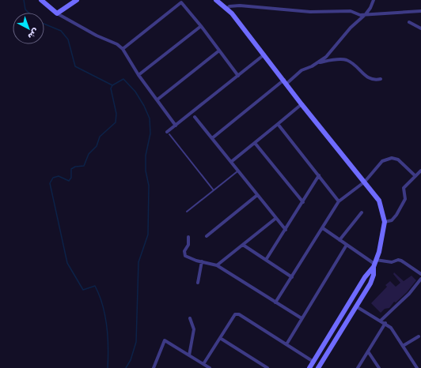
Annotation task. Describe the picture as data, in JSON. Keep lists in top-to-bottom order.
{
  "north": "bottom right"
}
